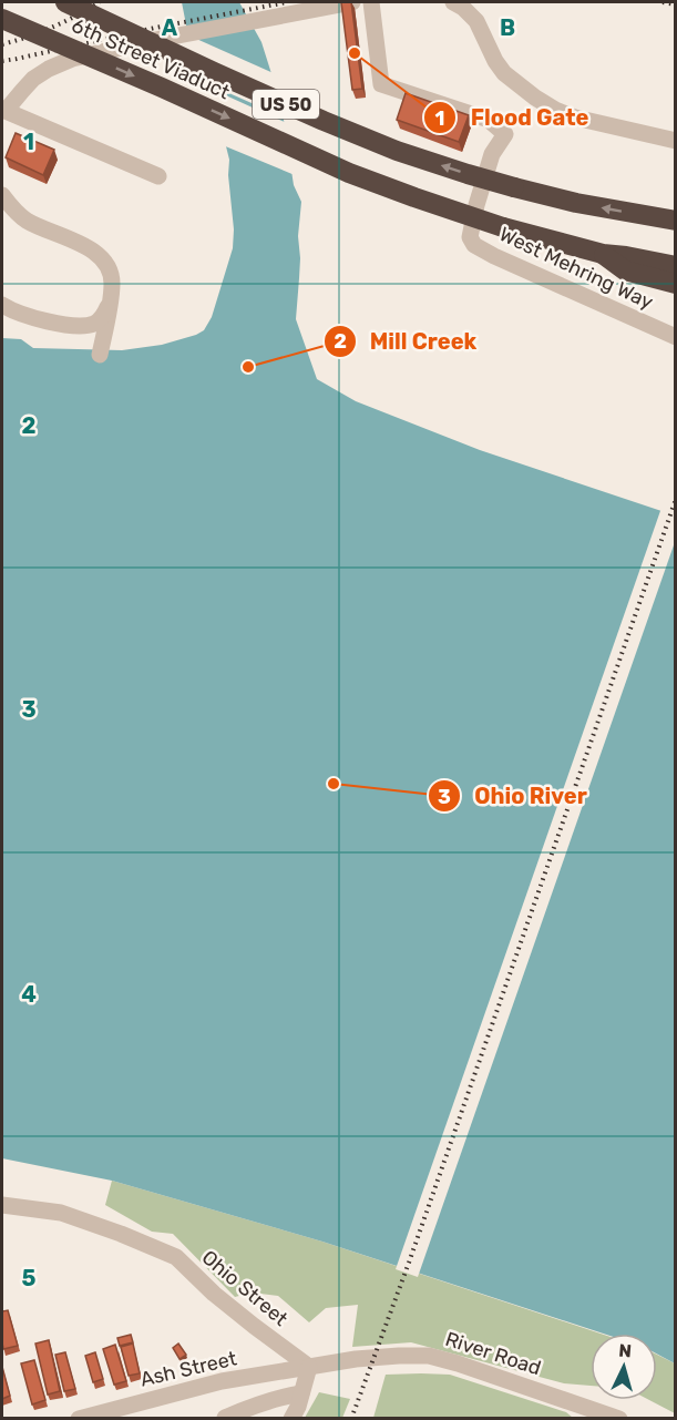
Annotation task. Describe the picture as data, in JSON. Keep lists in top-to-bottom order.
{
  "streets": {
    "highway": ["6th Street Viaduct", "US 50"],
    "street": [
      "West Mehring Way",
      "Ohio Street",
      "River Road",
      "Ash Street"
    ]
  },
  "crossings": [
    ["6th Street Viaduct", "US 50"],
    ["Ohio Street", "River Road"],
    ["Ohio Street", "Ash Street"],
    ["River Road", "Ash Street"]
  ],
  "places": ["Flood Gate", "Mill Creek", "Ohio River"],
  "north": "top",
  "grid": {
    "columns": ["A", "B"],
    "rows": [
      "1",
      "2",
      "3",
      "4",
      "5"
    ]
  }
}
